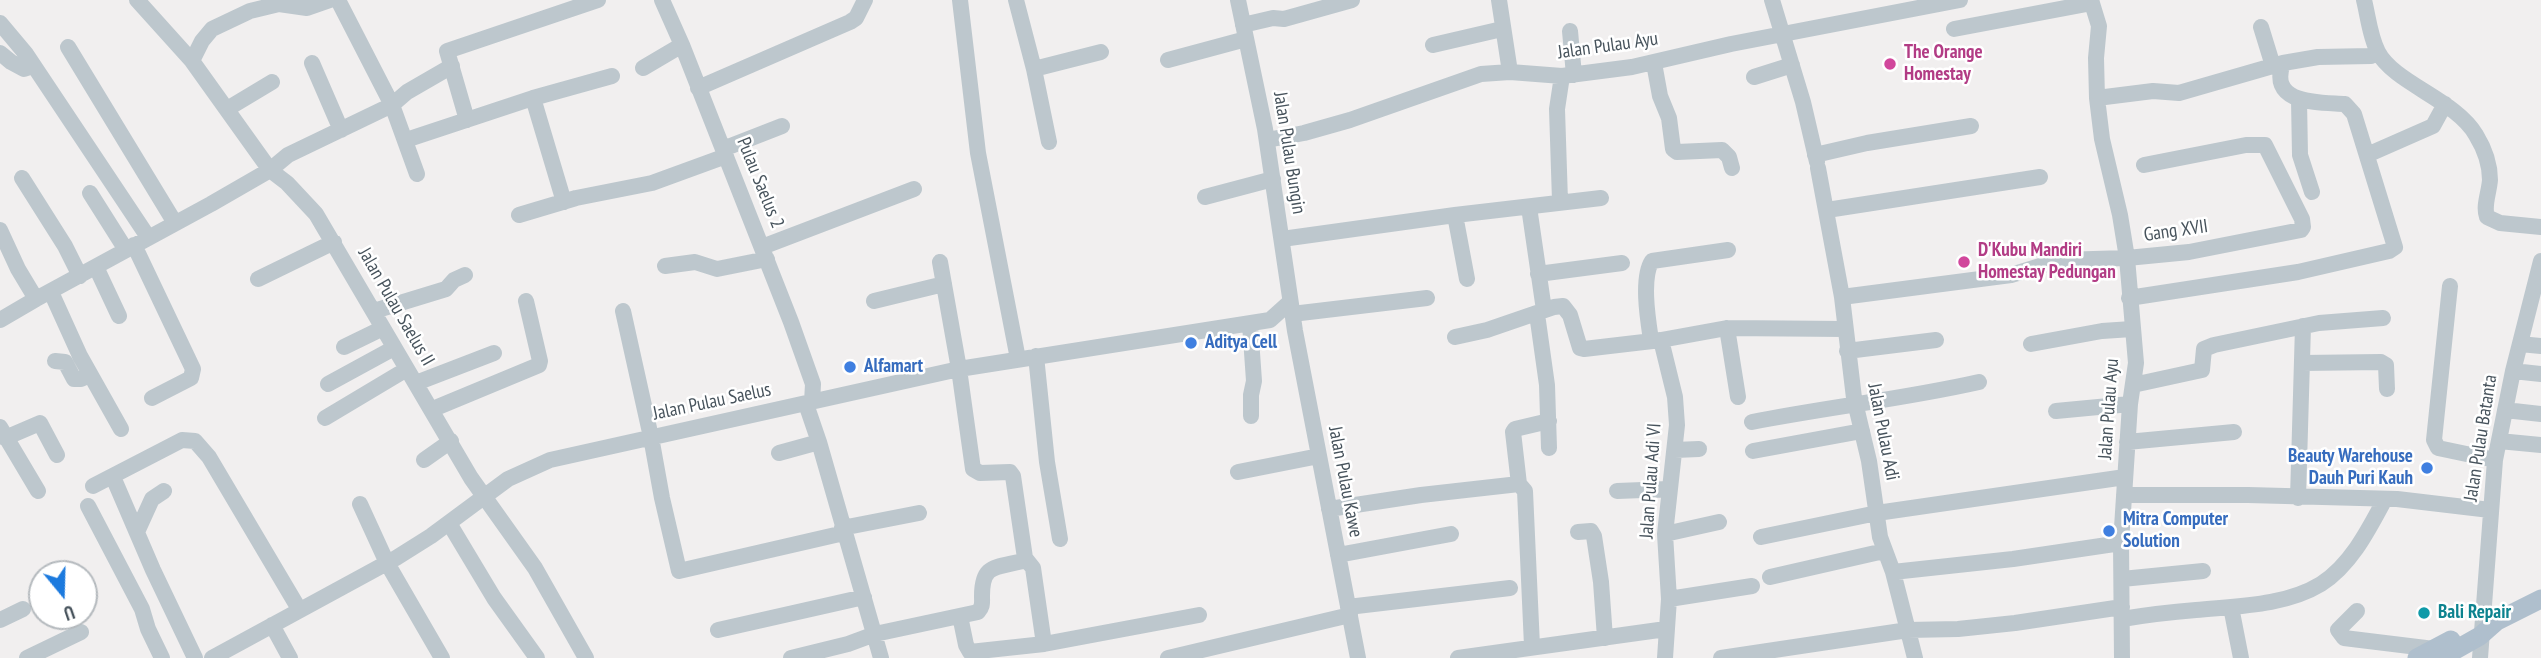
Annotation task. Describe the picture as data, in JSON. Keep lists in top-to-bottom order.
{
  "streets": {
    "street": [
      "Jalan Pulau Ayu",
      "Jalan Pulau Bungin",
      "Pulau Saelus 2",
      "Gang XVII",
      "Jalan Pulau Saelus II",
      "Jalan Pulau Saelus",
      "Jalan Pulau Adi",
      "Jalan Pulau Batanta",
      "Jalan Pulau Adi VI",
      "Jalan Pulau Kawe"
    ]
  },
  "crossings": [
    ["Jalan Pulau Ayu", "Jalan Pulau Bungin"],
    ["Jalan Pulau Ayu", "Gang XVII"],
    ["Jalan Pulau Ayu", "Jalan Pulau Adi"],
    ["Jalan Pulau Bungin", "Jalan Pulau Kawe"],
    ["Pulau Saelus 2", "Jalan Pulau Saelus"],
    ["Gang XVII", "Jalan Pulau Adi"],
    ["Jalan Pulau Saelus II", "Jalan Pulau Saelus"]
  ],
  "places": [
    "The Orange Homestay",
    "D'Kubu Mandiri Homestay Pedungan",
    "Aditya Cell",
    "Alfamart",
    "Beauty Warehouse Dauh Puri Kauh",
    "Mitra Computer Solution",
    "Bali Repair"
  ],
  "north": "bottom"
}
